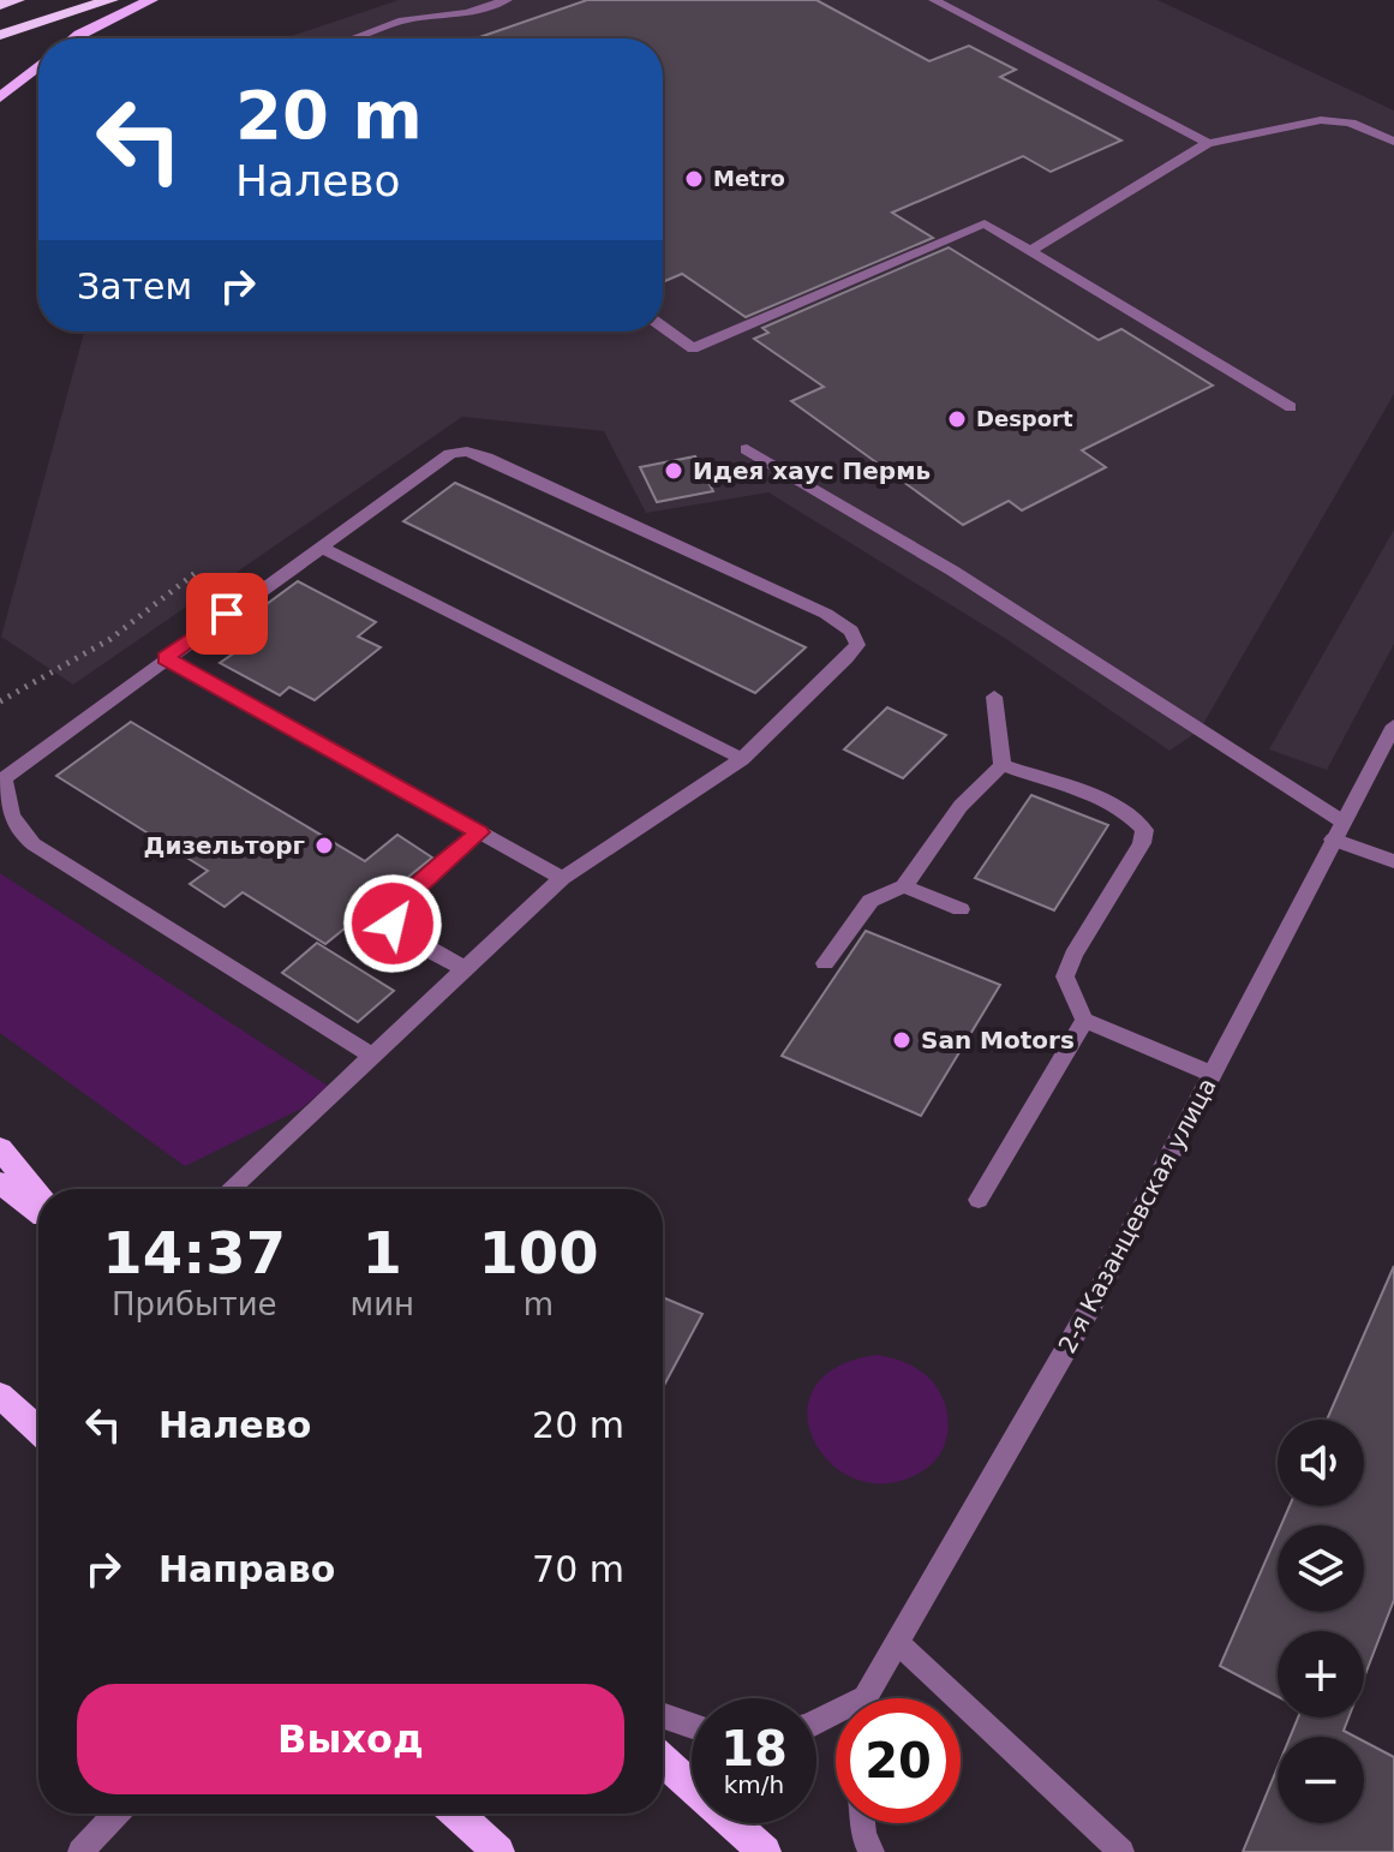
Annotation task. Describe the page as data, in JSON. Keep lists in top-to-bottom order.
{
  "streets": {
    "street": ["2-я Казанцевская улица"]
  },
  "places": [
    "Metro",
    "Desport",
    "Идея хаус Пермь",
    "Дизельторг",
    "San Motors"
  ],
  "page": {
    "turn": ["20 m", "Налево"],
    "then": "Затем",
    "eta": [
      "14:37",
      "Прибытие",
      "1",
      "мин",
      "100",
      "m"
    ],
    "list": [
      {
        "name": "Налево",
        "value": "20 m"
      },
      {
        "name": "Направо",
        "value": "70 m"
      }
    ],
    "map_buttons": ["+", "−"],
    "buttons": "Выход",
    "speed": "18 km/h",
    "limit": "20"
  }
}
